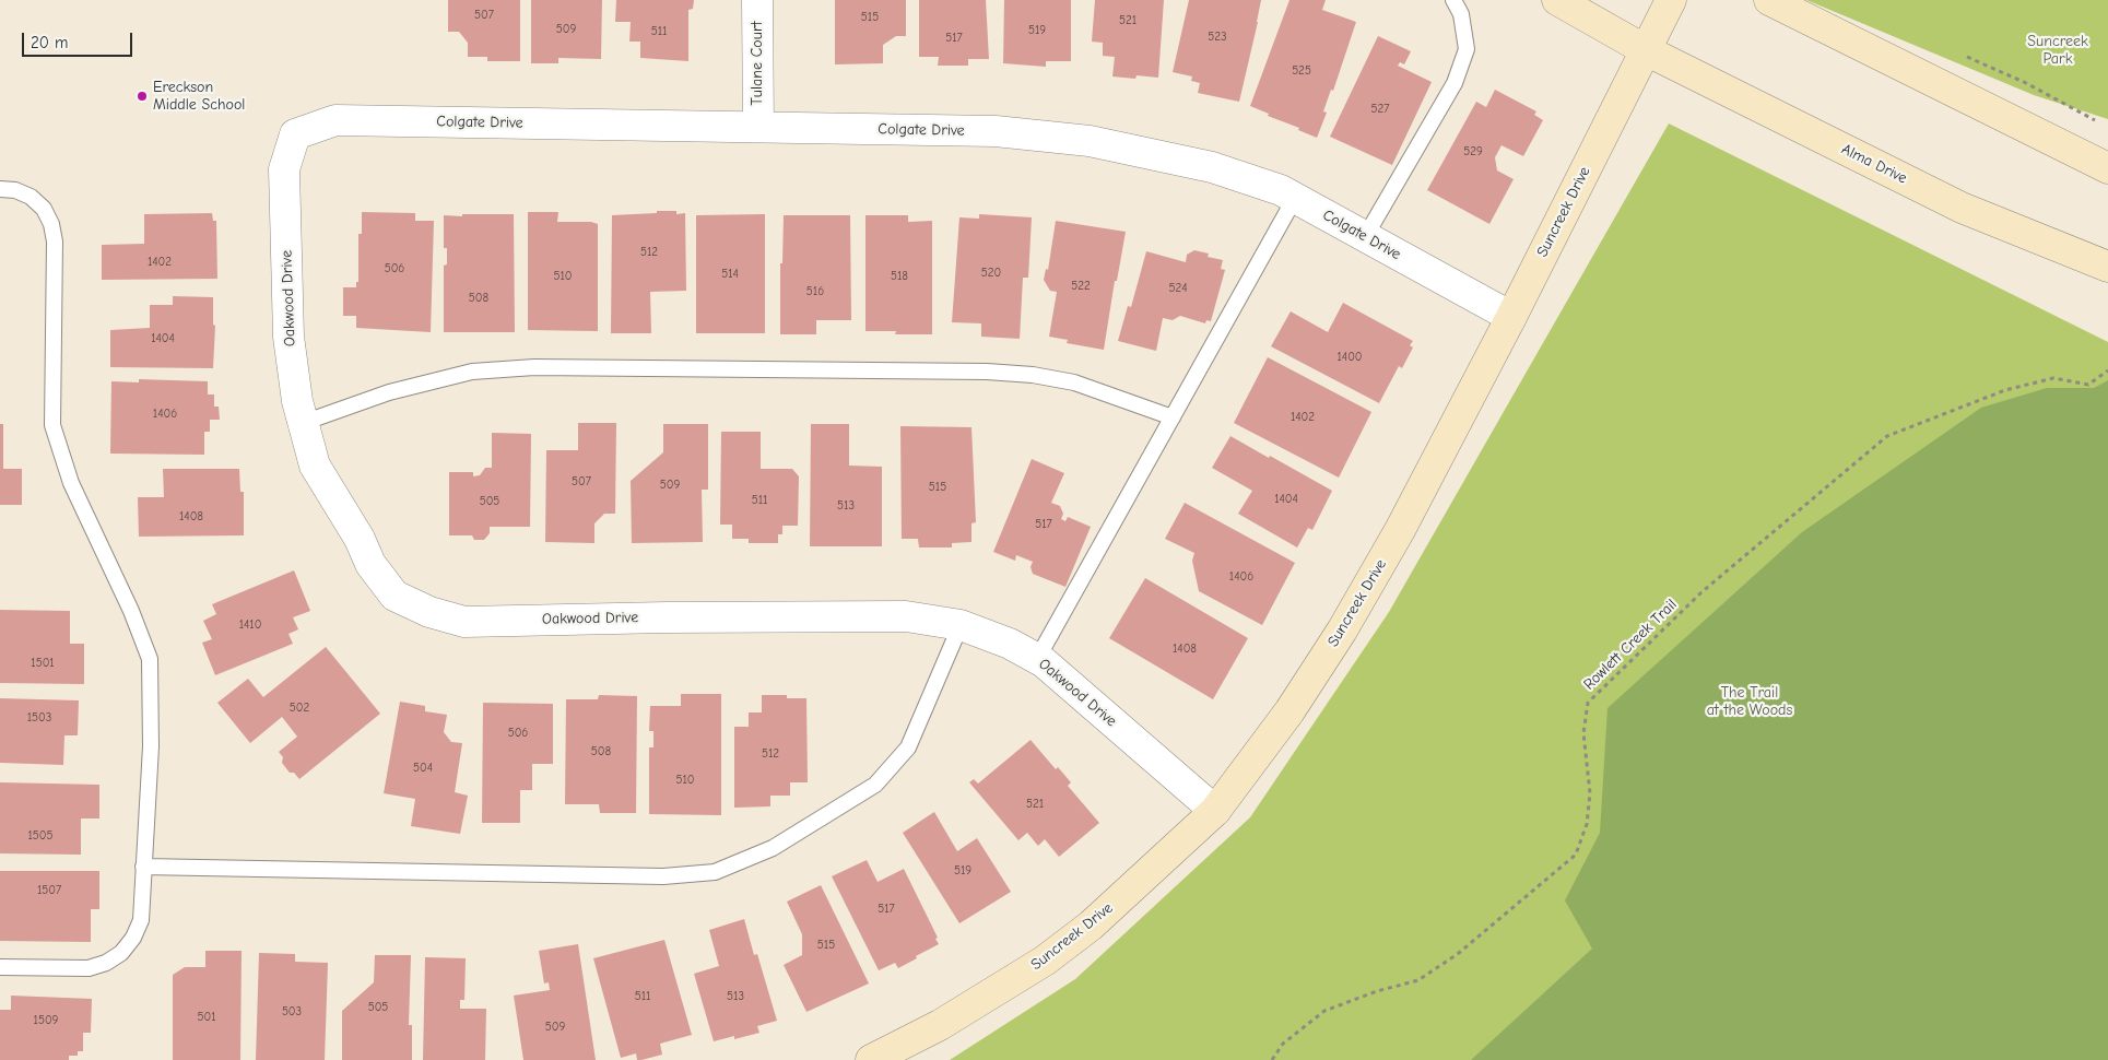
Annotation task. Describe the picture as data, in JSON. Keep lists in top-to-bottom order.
{
  "streets": {
    "street": [
      "Tulane Court",
      "Colgate Drive",
      "Alma Drive",
      "Suncreek Drive",
      "Oakwood Drive"
    ],
    "path": ["Rowlett Creek Trail"]
  },
  "crossings": [
    ["Tulane Court", "Colgate Drive"],
    ["Colgate Drive", "Suncreek Drive"],
    ["Colgate Drive", "Oakwood Drive"],
    ["Alma Drive", "Suncreek Drive"],
    ["Suncreek Drive", "Oakwood Drive"]
  ],
  "parks": ["Suncreek Park", "The Trail at the Woods"],
  "places": ["Ereckson Middle School"],
  "house_numbers": [
    "507",
    "515",
    "521",
    "509",
    "519",
    "511",
    "523",
    "517",
    "525",
    "527",
    "529",
    "512",
    "1402",
    "506",
    "520",
    "514",
    "510",
    "518",
    "522",
    "524",
    "516",
    "508",
    "1404",
    "1400",
    "1406",
    "1402",
    "507",
    "509",
    "515",
    "1404",
    "511",
    "505",
    "513",
    "1408",
    "517",
    "1406",
    "1410",
    "1408",
    "1501",
    "502",
    "1503",
    "506",
    "508",
    "512",
    "504",
    "510",
    "521",
    "1505",
    "519",
    "1507",
    "517",
    "515",
    "511",
    "513",
    "505",
    "503",
    "501",
    "1509",
    "509"
  ],
  "scale_bar": "20 m"
}
